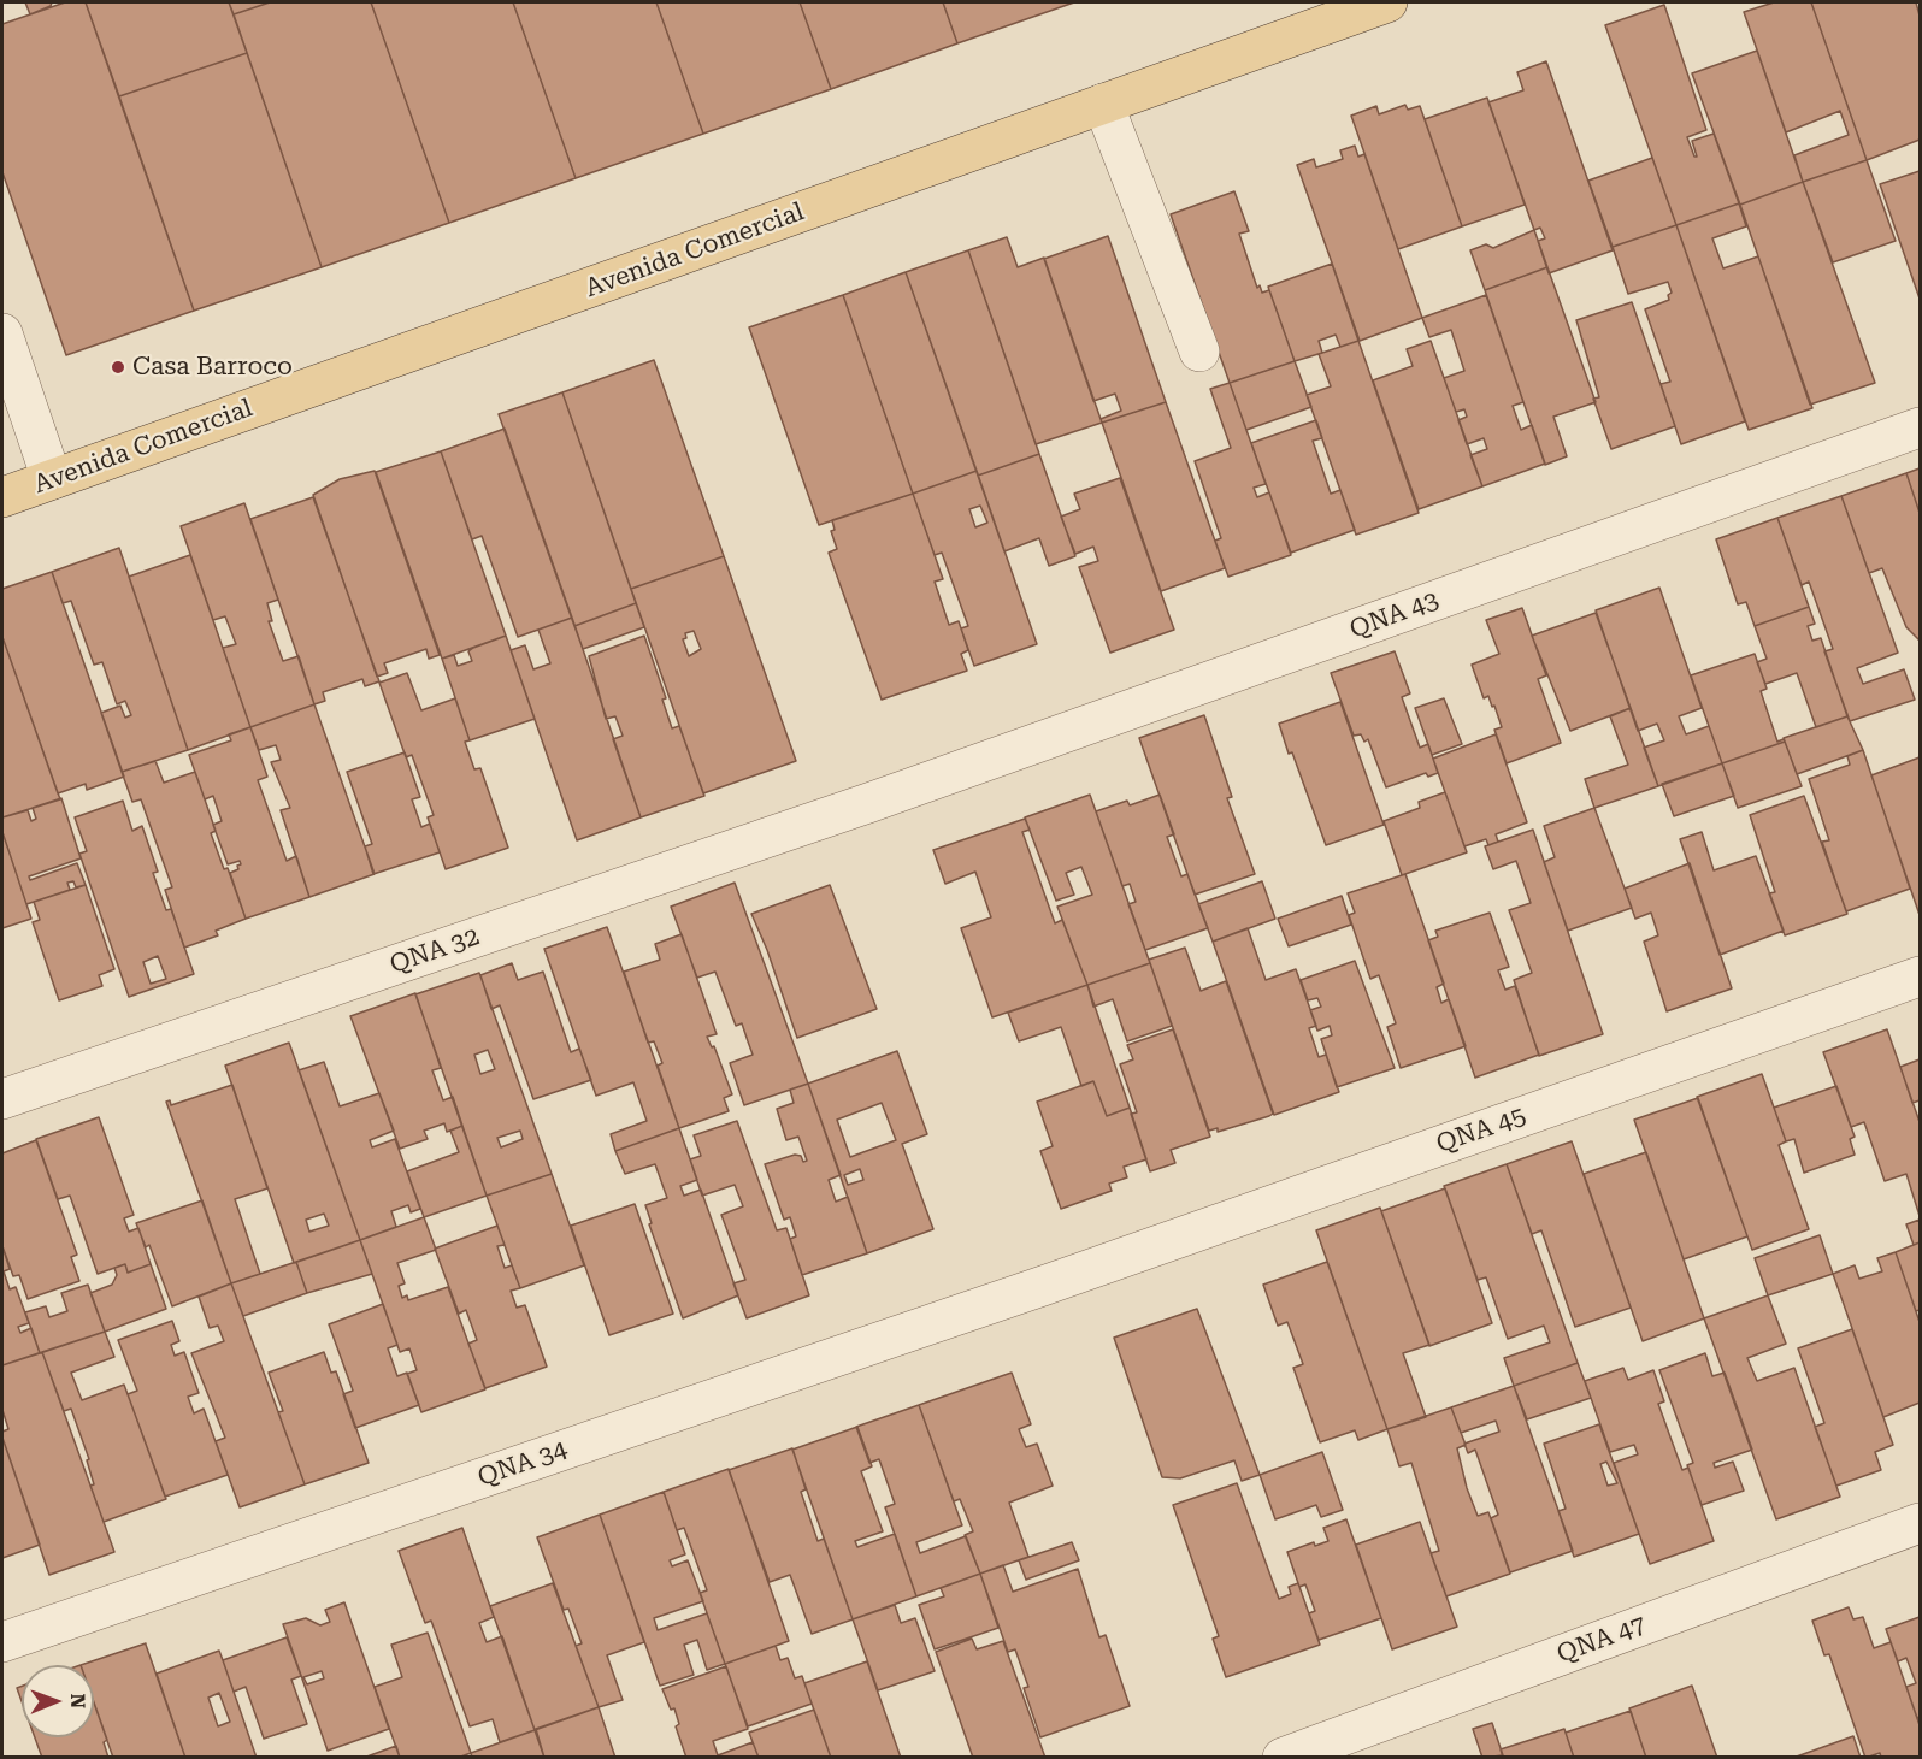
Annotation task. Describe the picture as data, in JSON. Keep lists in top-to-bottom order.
{
  "streets": {
    "main road": ["Avenida Comercial"],
    "street": [
      "QNA 43",
      "QNA 32",
      "QNA 45",
      "QNA 34",
      "QNA 47"
    ]
  },
  "crossings": [
    ["QNA 43", "QNA 32"],
    ["QNA 45", "QNA 34"]
  ],
  "places": ["Casa Barroco"],
  "north": "right"
}
